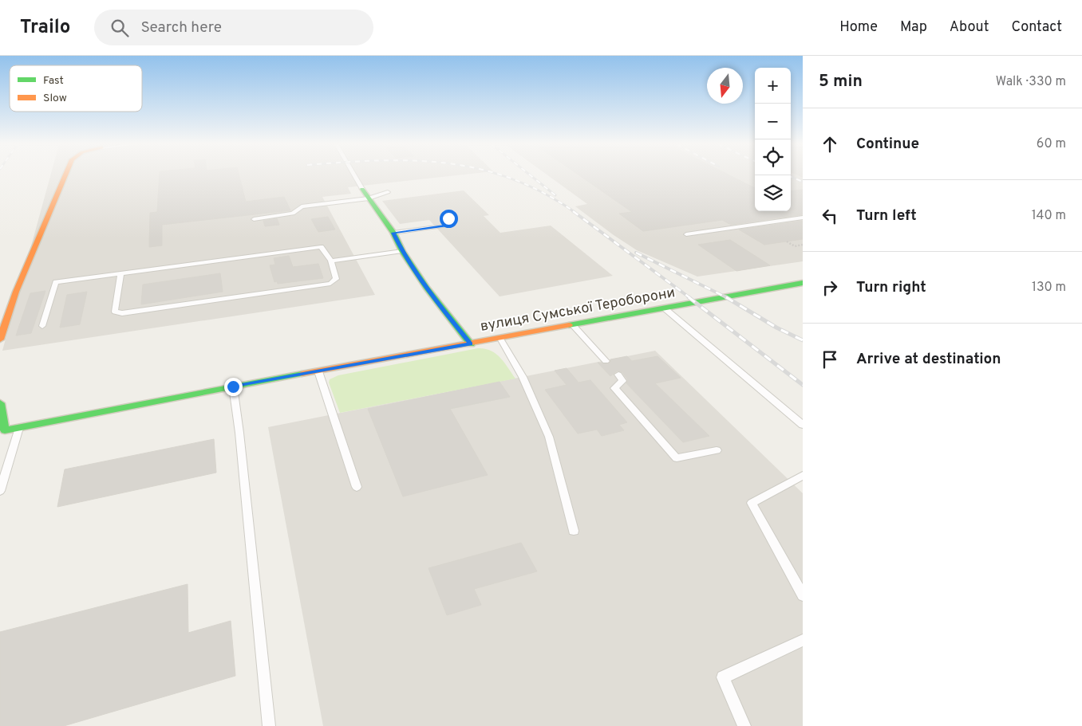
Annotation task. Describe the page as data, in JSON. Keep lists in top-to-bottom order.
{
  "streets": {
    "street": ["вулиця Сумської Тероборони"]
  },
  "legend": ["Fast", "Slow"],
  "north": "bottom",
  "page": {
    "header": "Trailo",
    "search": "Search here",
    "nav": [
      "Home",
      "Map",
      "About",
      "Contact"
    ],
    "heading": ["5 min", "Walk · 330 m"],
    "map_buttons": ["+", "−"],
    "list": [
      ["Continue", "60 m"],
      ["Turn left", "140 m"],
      ["Turn right", "130 m"],
      "Arrive at destination"
    ]
  }
}
